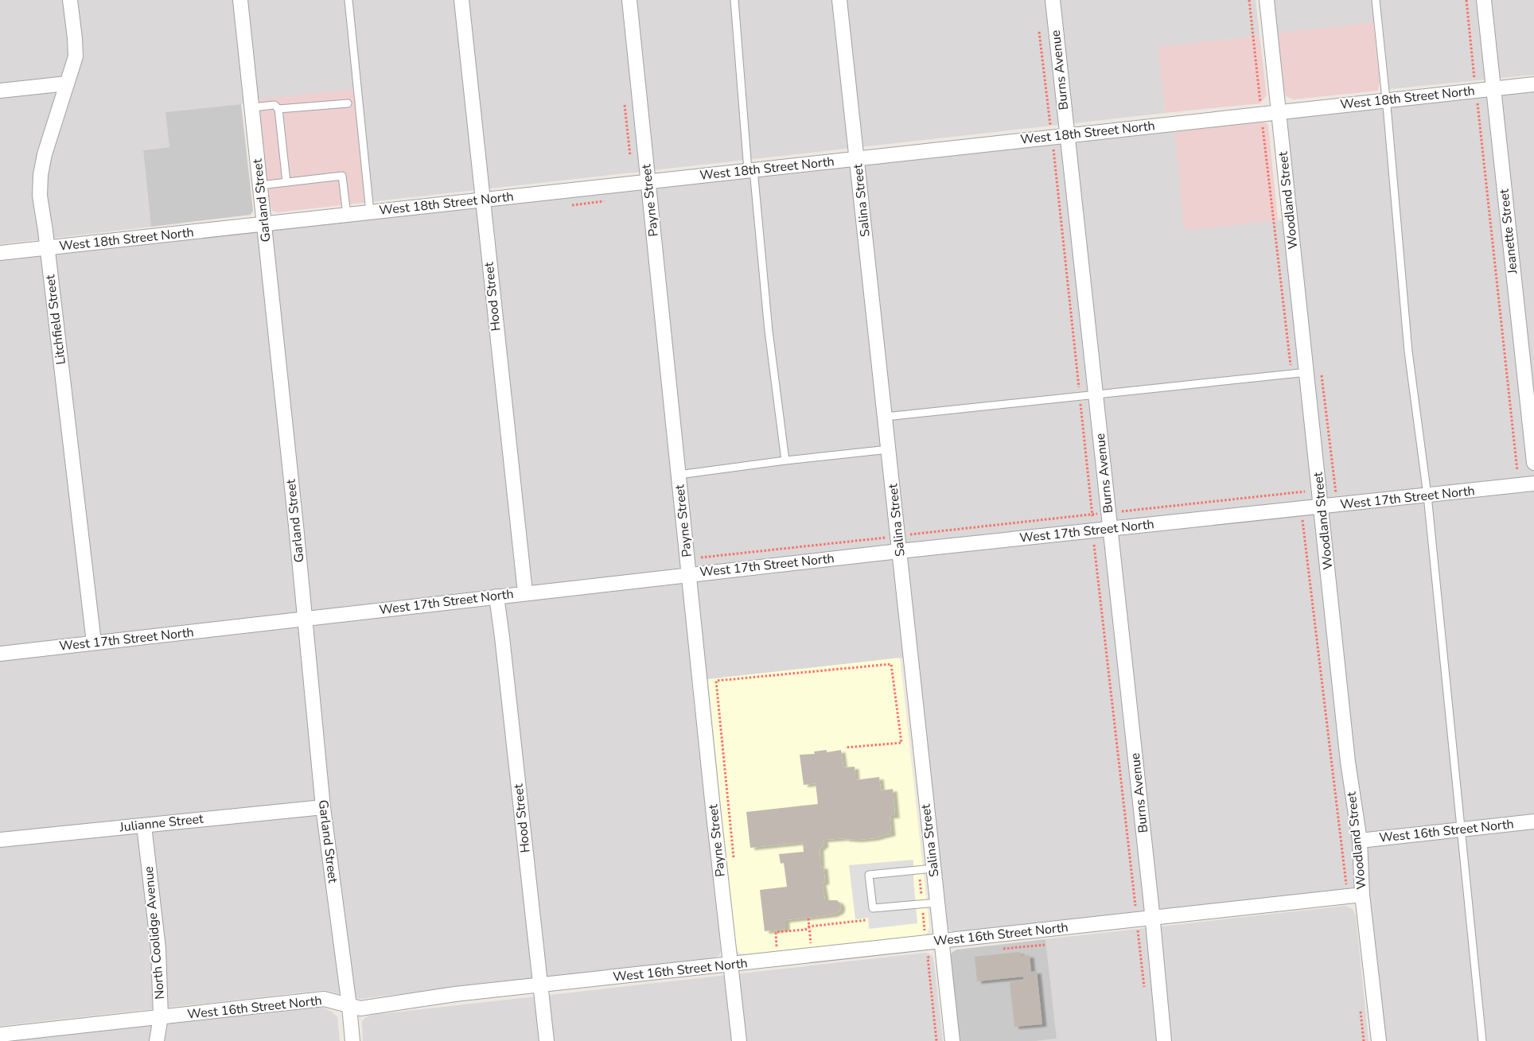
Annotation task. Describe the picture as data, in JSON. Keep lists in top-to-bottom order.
{
  "streets": {
    "street": [
      "Burns Avenue",
      "West 18th Street North",
      "Garland Street",
      "Payne Street",
      "Salina Street",
      "Woodland Street",
      "Jeanette Street",
      "Hood Street",
      "Litchfield Street",
      "West 17th Street North",
      "Julianne Street",
      "West 16th Street North",
      "North Coolidge Avenue"
    ]
  },
  "crossings": [
    ["Burns Avenue", "West 18th Street North"],
    ["Burns Avenue", "West 17th Street North"],
    ["Burns Avenue", "West 16th Street North"],
    ["West 18th Street North", "Garland Street"],
    ["West 18th Street North", "Payne Street"],
    ["West 18th Street North", "Salina Street"],
    ["West 18th Street North", "Woodland Street"],
    ["West 18th Street North", "Jeanette Street"],
    ["West 18th Street North", "Hood Street"],
    ["West 18th Street North", "Litchfield Street"],
    ["Garland Street", "West 17th Street North"],
    ["Garland Street", "Julianne Street"],
    ["Garland Street", "West 16th Street North"],
    ["Payne Street", "West 17th Street North"],
    ["Payne Street", "West 16th Street North"],
    ["Salina Street", "West 17th Street North"],
    ["Salina Street", "West 16th Street North"],
    ["Woodland Street", "West 17th Street North"],
    ["Woodland Street", "West 16th Street North"],
    ["Hood Street", "West 17th Street North"],
    ["Hood Street", "West 16th Street North"],
    ["Litchfield Street", "West 17th Street North"],
    ["Julianne Street", "North Coolidge Avenue"],
    ["West 16th Street North", "North Coolidge Avenue"]
  ]
}
